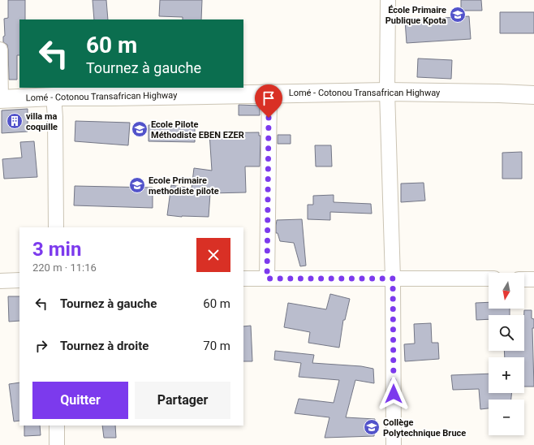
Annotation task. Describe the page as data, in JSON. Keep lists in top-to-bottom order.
{
  "streets": {
    "highway": ["Lomé - Cotonou Transafrican Highway"]
  },
  "places": {
    "school or university": [
      "École Primaire Publique Kpota",
      "Ecole Pilote Méthodiste EBEN EZER",
      "Ecole Primaire methodiste pilote",
      "Collège Polytechnique Bruce"
    ],
    "building": ["villa ma coquille"]
  },
  "north": "bottom",
  "page": {
    "turn": ["60 m", "Tournez à gauche"],
    "heading": ["3 min", "220 m · 11:16"],
    "map_buttons": ["+", "−"],
    "list": [
      {
        "name": "Tournez à gauche",
        "value": "60 m"
      },
      {
        "name": "Tournez à droite",
        "value": "70 m"
      }
    ],
    "buttons": ["Quitter", "Partager"]
  }
}
